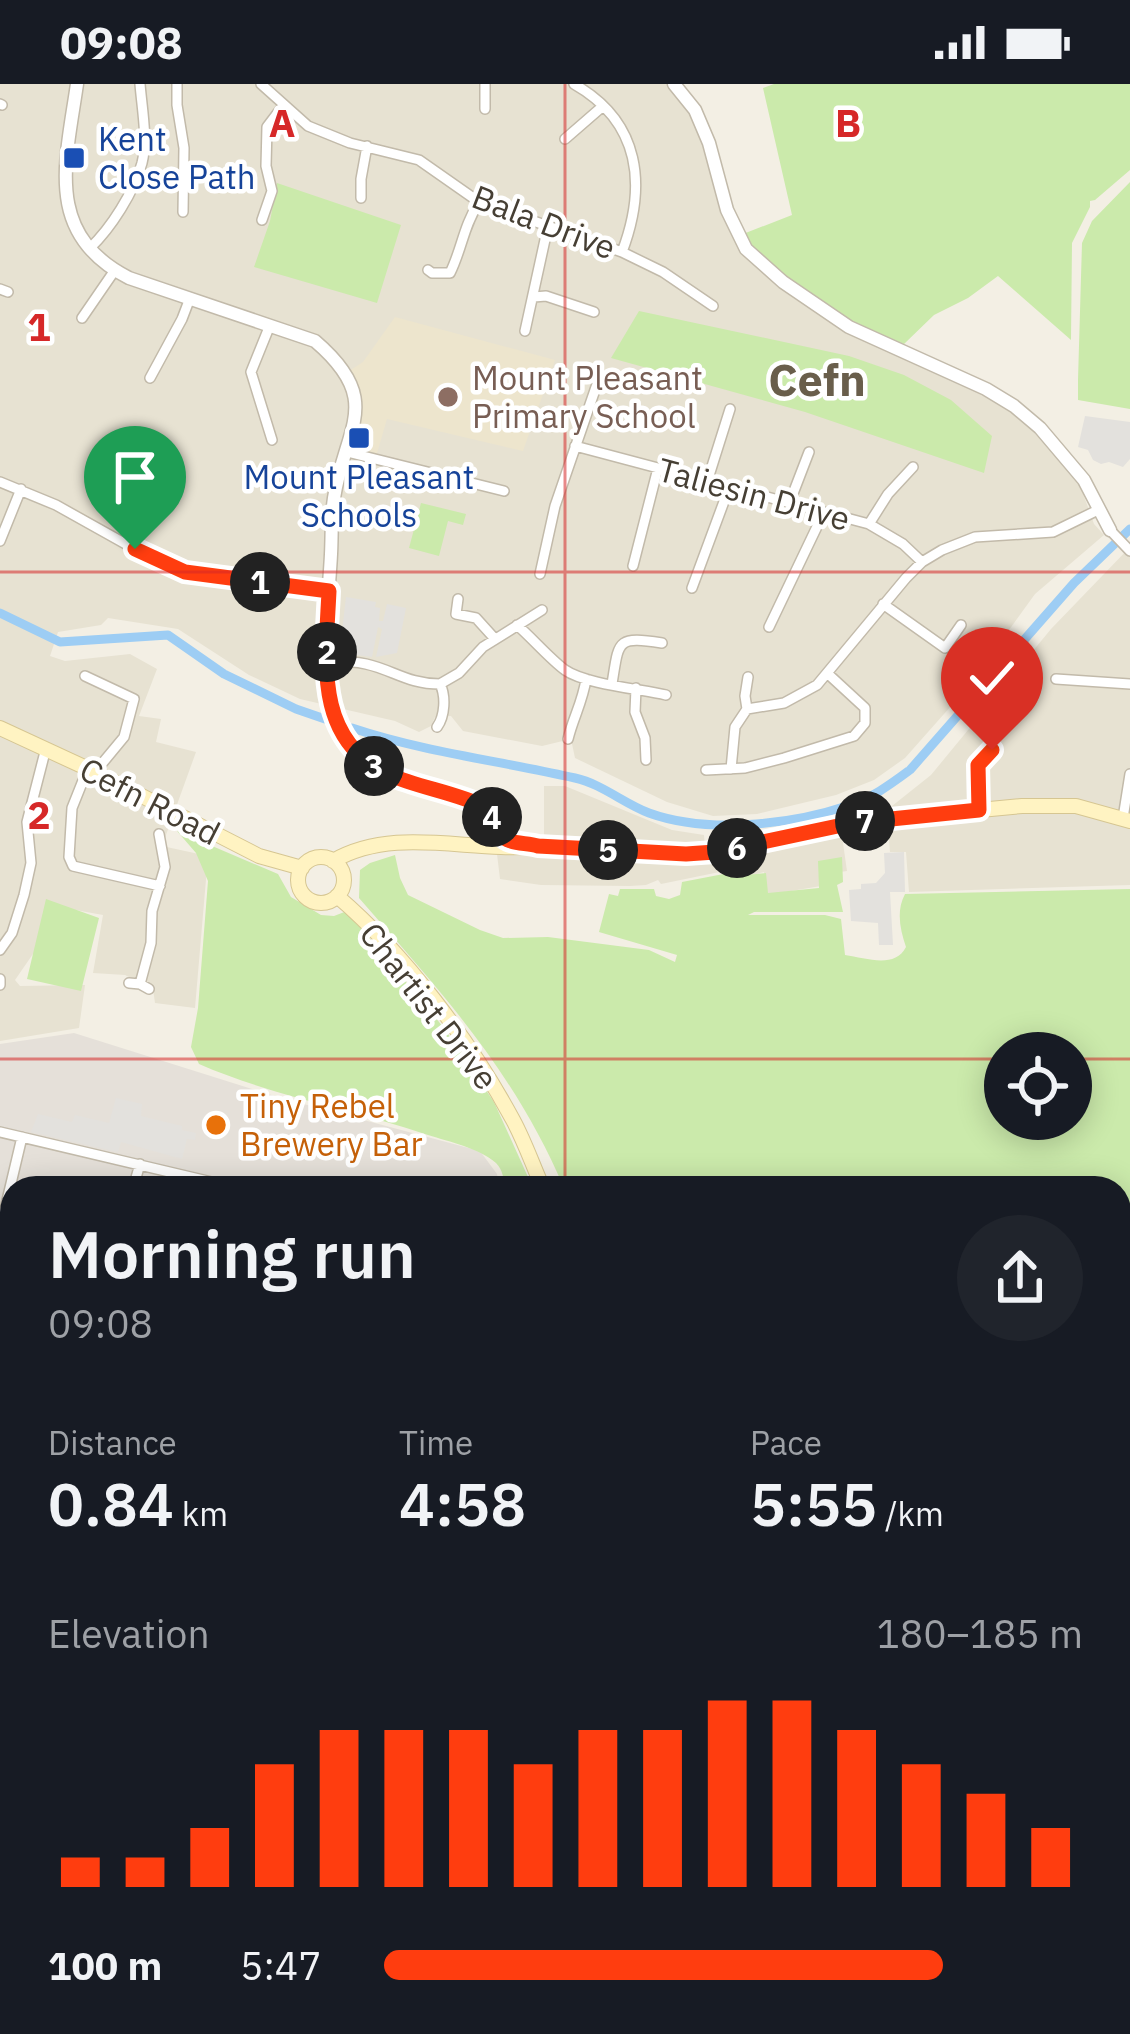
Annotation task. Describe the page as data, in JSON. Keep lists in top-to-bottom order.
{
  "streets": {
    "main road": ["Cefn Road", "Chartist Drive"],
    "street": ["Bala Drive", "Taliesin Drive"]
  },
  "crossings": [
    ["Cefn Road", "Chartist Drive"]
  ],
  "districts": ["Cefn"],
  "places": {
    "transit": ["Kent Close Path", "Mount Pleasant Schools"],
    "other": ["Mount Pleasant Primary School", "Tiny Rebel Brewery Bar"]
  },
  "page": {
    "status": "09:08",
    "pins": [
      "1",
      "2",
      "3",
      "4",
      "7",
      "6",
      "5"
    ],
    "heading": ["Morning run", "09:08"],
    "stats": [
      ["Distance", "0.84 km"],
      ["Time", "4:58"],
      ["Pace", "5:55 /km"]
    ],
    "chart": ["Elevation", "180–185 m"],
    "list": [
      {
        "name": "100 m",
        "note": "5:47"
      }
    ]
  },
  "grid": {
    "columns": ["A", "B"],
    "rows": ["1", "2"]
  }
}
